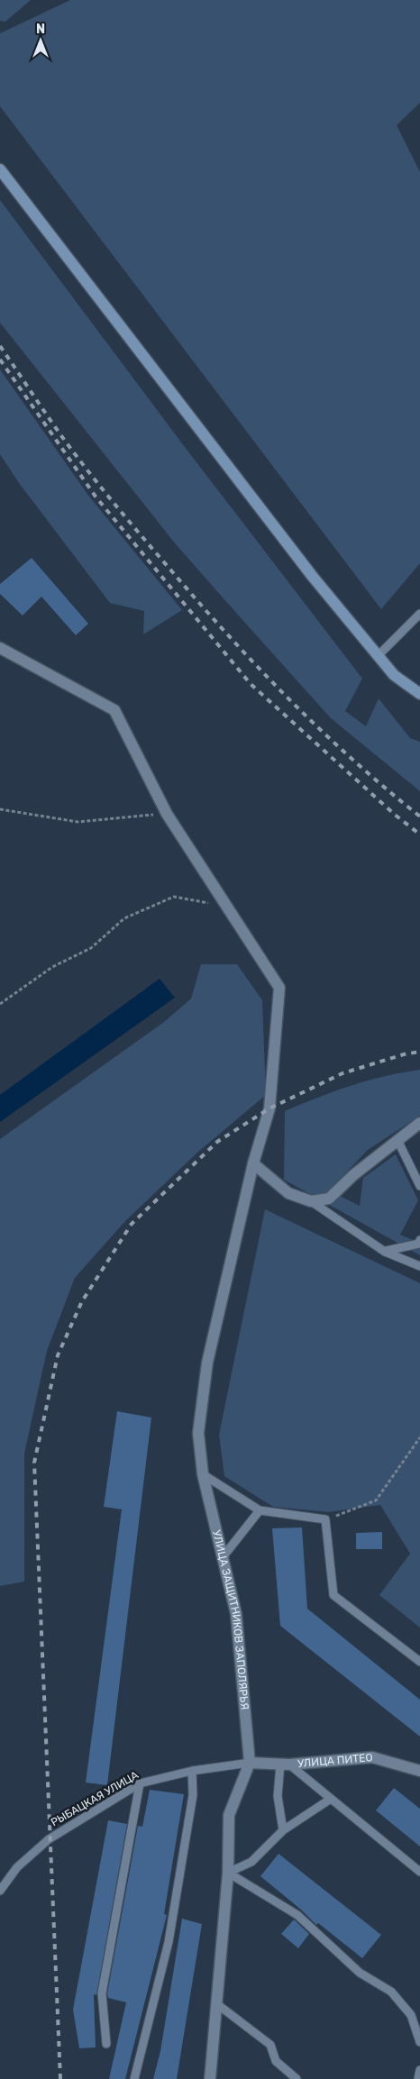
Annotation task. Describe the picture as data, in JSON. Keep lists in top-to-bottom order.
{
  "streets": {
    "street": ["УЛИЦА ЗАЩИТНИКОВ ЗАПОЛЯРЬЯ", "УЛИЦА ПИТЕО"],
    "lane": ["РЫБАЦКАЯ УЛИЦА"]
  },
  "crossings": [
    ["УЛИЦА ЗАЩИТНИКОВ ЗАПОЛЯРЬЯ", "УЛИЦА ПИТЕО"],
    ["УЛИЦА ЗАЩИТНИКОВ ЗАПОЛЯРЬЯ", "РЫБАЦКАЯ УЛИЦА"],
    ["УЛИЦА ПИТЕО", "РЫБАЦКАЯ УЛИЦА"]
  ],
  "north": "top"
}
